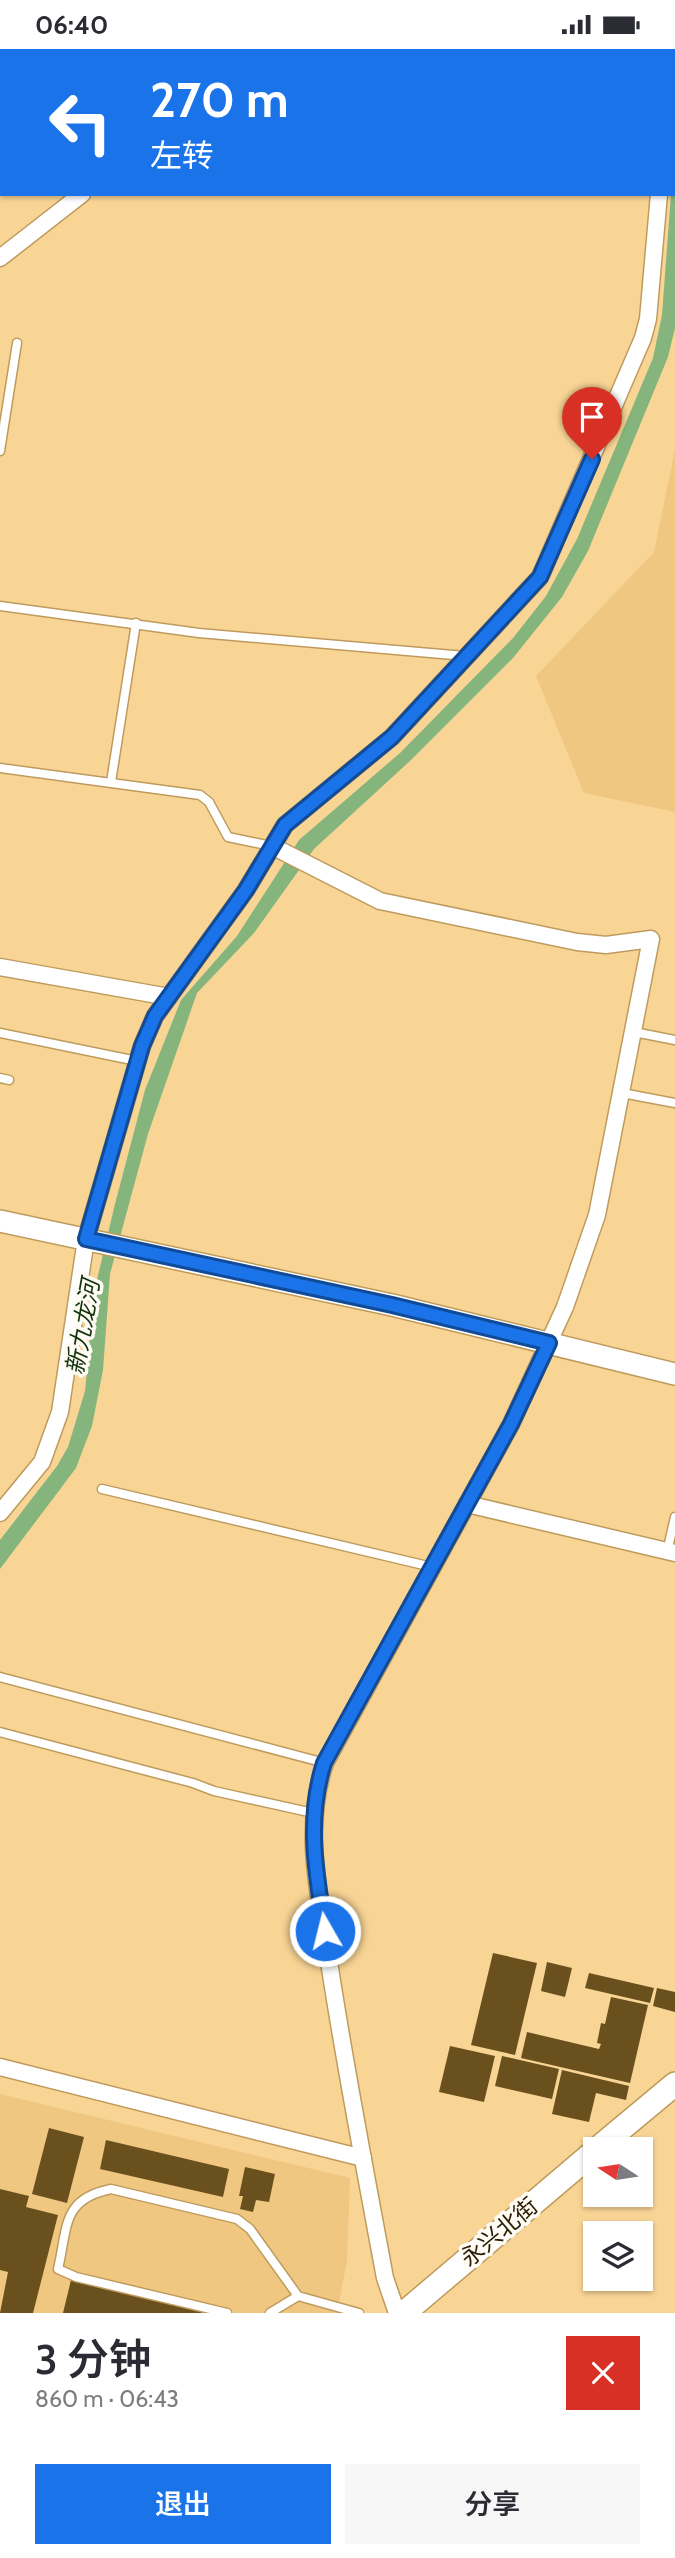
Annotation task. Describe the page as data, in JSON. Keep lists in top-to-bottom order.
{
  "streets": {
    "main road": ["永兴北街"]
  },
  "water": ["新九龙河"],
  "north": "left",
  "page": {
    "status": "06:40",
    "turn": ["270 m", "左转"],
    "heading": ["3 分钟", "860 m · 06:43"],
    "buttons": ["退出", "分享"]
  }
}
